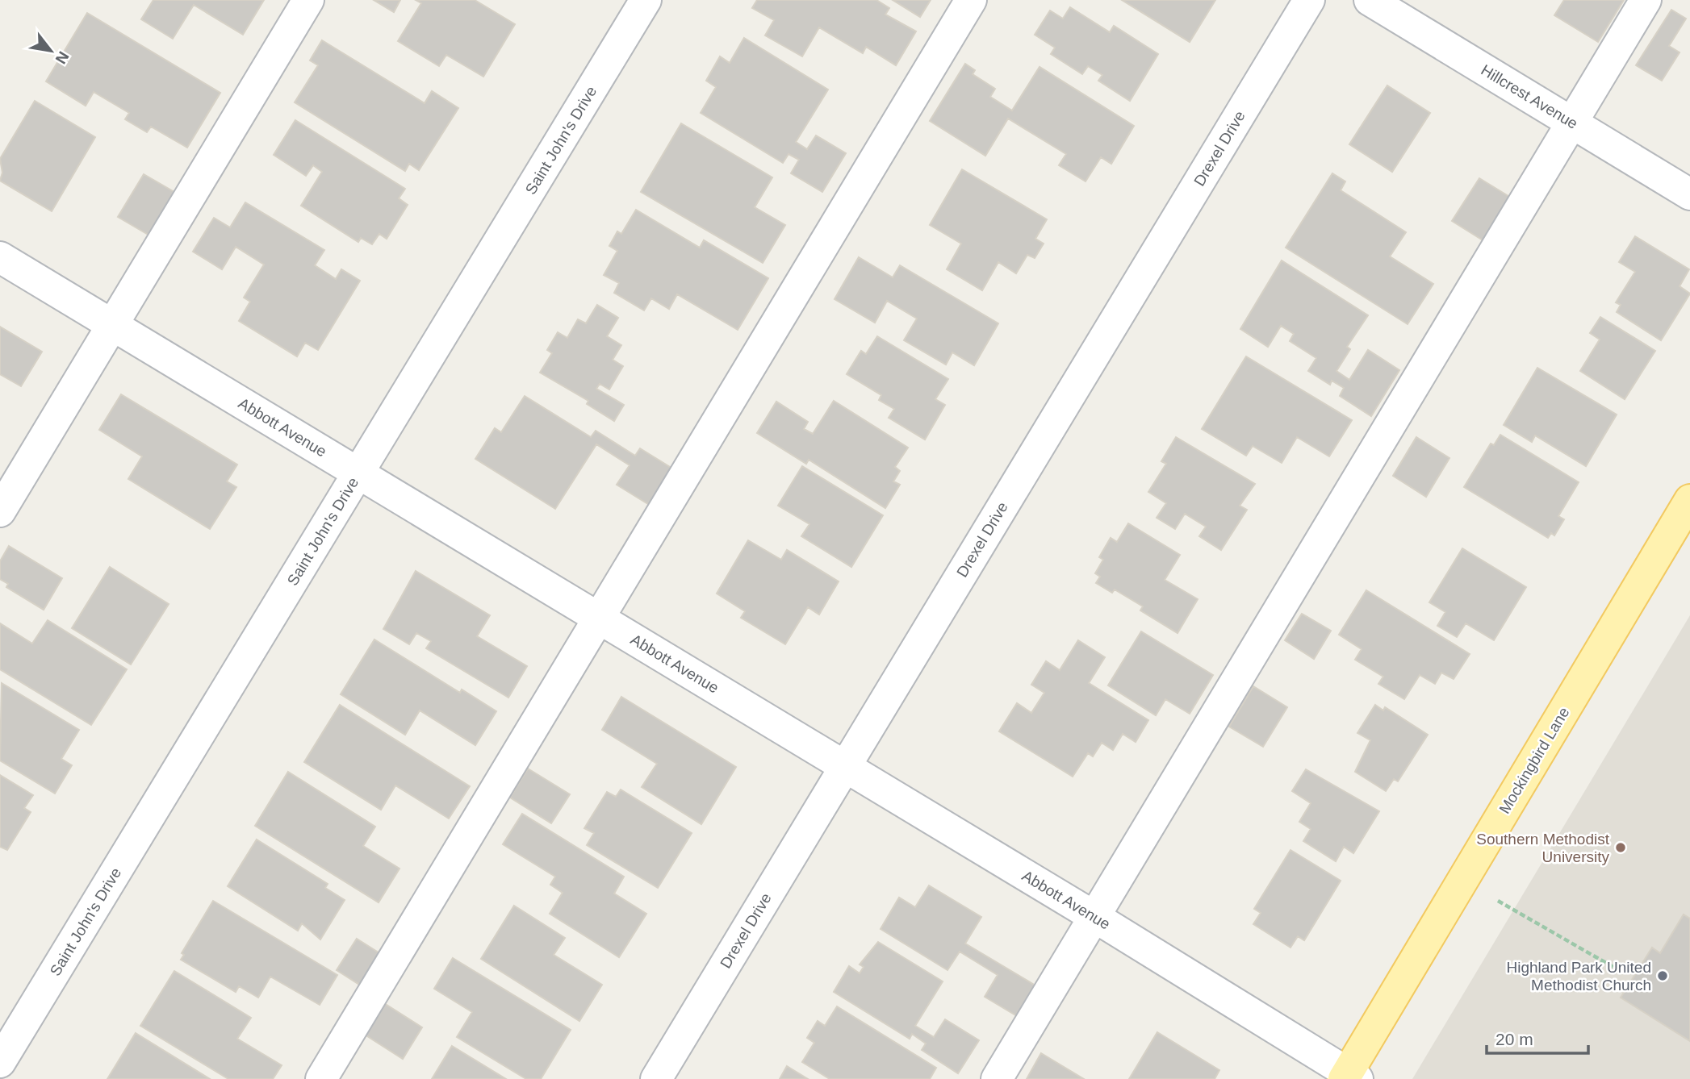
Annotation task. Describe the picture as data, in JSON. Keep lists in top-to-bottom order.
{
  "streets": {
    "main road": ["Mockingbird Lane"],
    "street": [
      "Hillcrest Avenue",
      "Saint John's Drive",
      "Drexel Drive",
      "Abbott Avenue"
    ]
  },
  "crossings": [
    ["Saint John's Drive", "Abbott Avenue"],
    ["Drexel Drive", "Abbott Avenue"],
    ["Abbott Avenue", "Mockingbird Lane"]
  ],
  "places": ["Southern Methodist University", "Highland Park United Methodist Church"],
  "scale_bar": "20 m",
  "north": "bottom right"
}
